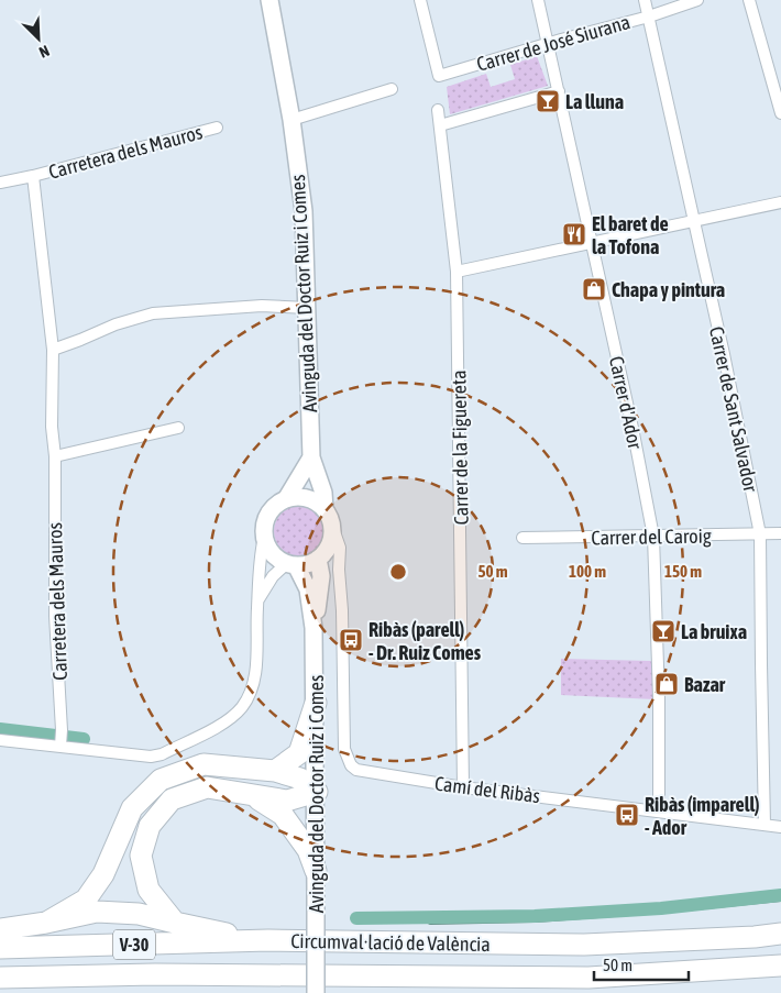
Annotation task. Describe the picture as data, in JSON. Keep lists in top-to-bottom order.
{
  "streets": {
    "highway": ["Circumval·lació de València", "V-30"],
    "street": [
      "Carrer de José Siurana",
      "Carretera dels Mauros",
      "Avinguda del Doctor Ruiz i Comes",
      "Carrer d'Ador",
      "Carrer de Sant Salvador",
      "Carrer de la Figuereta",
      "Carrer del Caroig",
      "Camí del Ribàs"
    ]
  },
  "crossings": [
    ["Carrer de José Siurana", "Carrer d'Ador"],
    ["Carrer de José Siurana", "Carrer de Sant Salvador"],
    ["Avinguda del Doctor Ruiz i Comes", "Camí del Ribàs"],
    ["Carrer d'Ador", "Carrer del Caroig"],
    ["Carrer d'Ador", "Camí del Ribàs"],
    ["Carrer de Sant Salvador", "Carrer del Caroig"],
    ["Carrer de Sant Salvador", "Camí del Ribàs"],
    ["Carrer de la Figuereta", "Camí del Ribàs"]
  ],
  "places": {
    "bar": ["La lluna", "La bruixa"],
    "restaurant": ["El baret de la Tofona"],
    "shop": ["Chapa y pintura", "Bazar"],
    "bus stop": ["Ribàs (parell) - Dr. Ruiz Comes", "Ribàs (imparell) - Ador"]
  },
  "scale_bar": "50 m",
  "north": "bottom right",
  "rings": ["50 m", "100 m", "150 m"]
}
